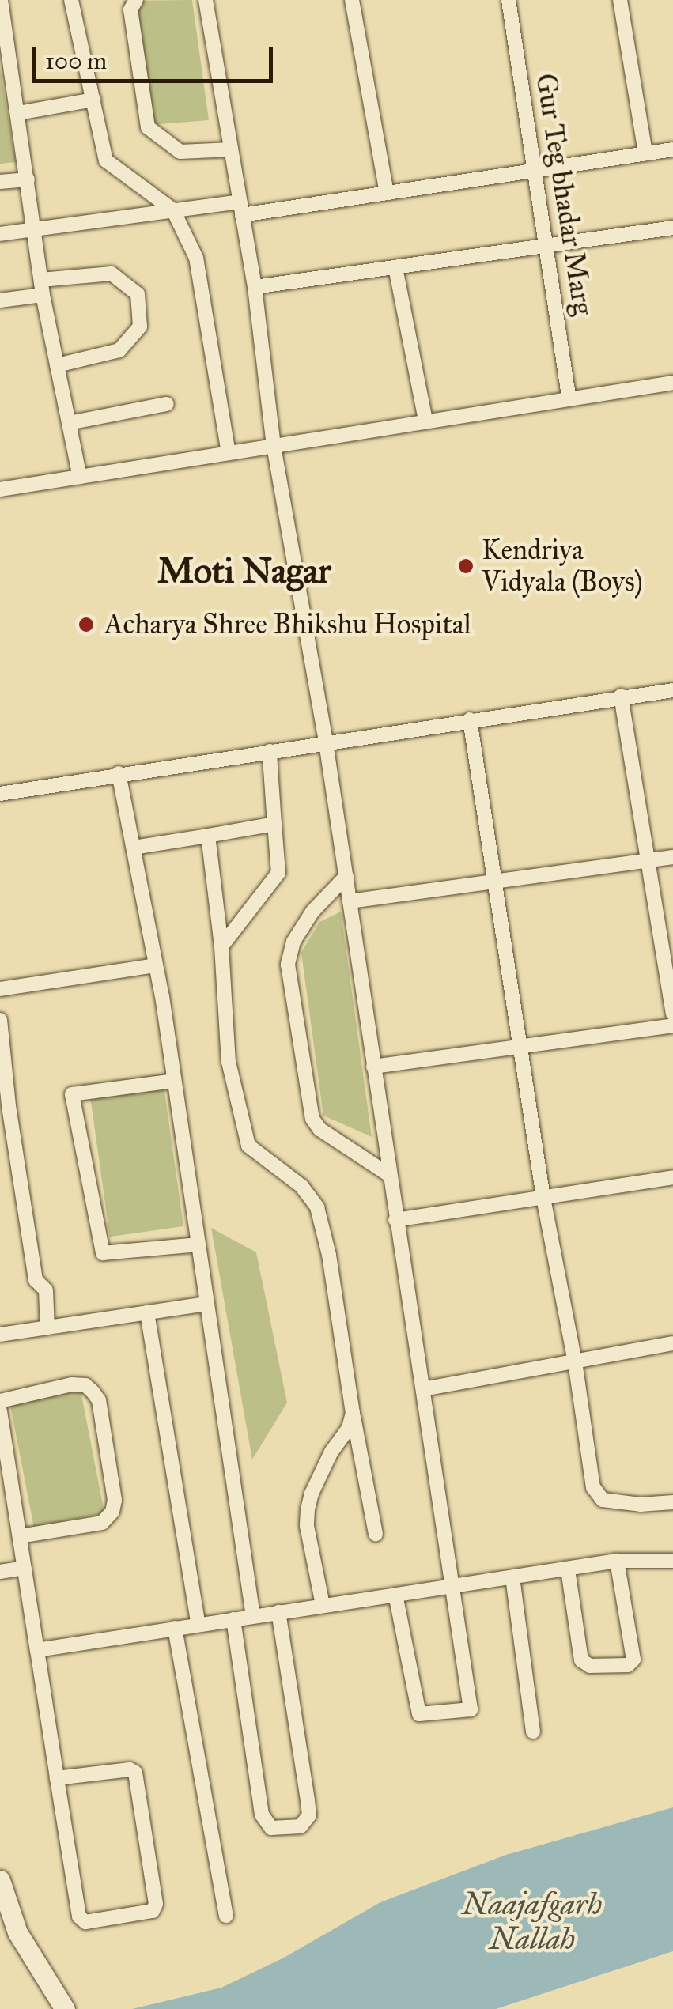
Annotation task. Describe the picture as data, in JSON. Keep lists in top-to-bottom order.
{
  "streets": {
    "street": ["Gur Teg bhadar Marg"]
  },
  "districts": ["Moti Nagar"],
  "water": ["Naajafgarh Nallah"],
  "places": ["Kendriya Vidyala (Boys)", "Acharya Shree Bhikshu Hospital"],
  "scale_bar": "100 m"
}
